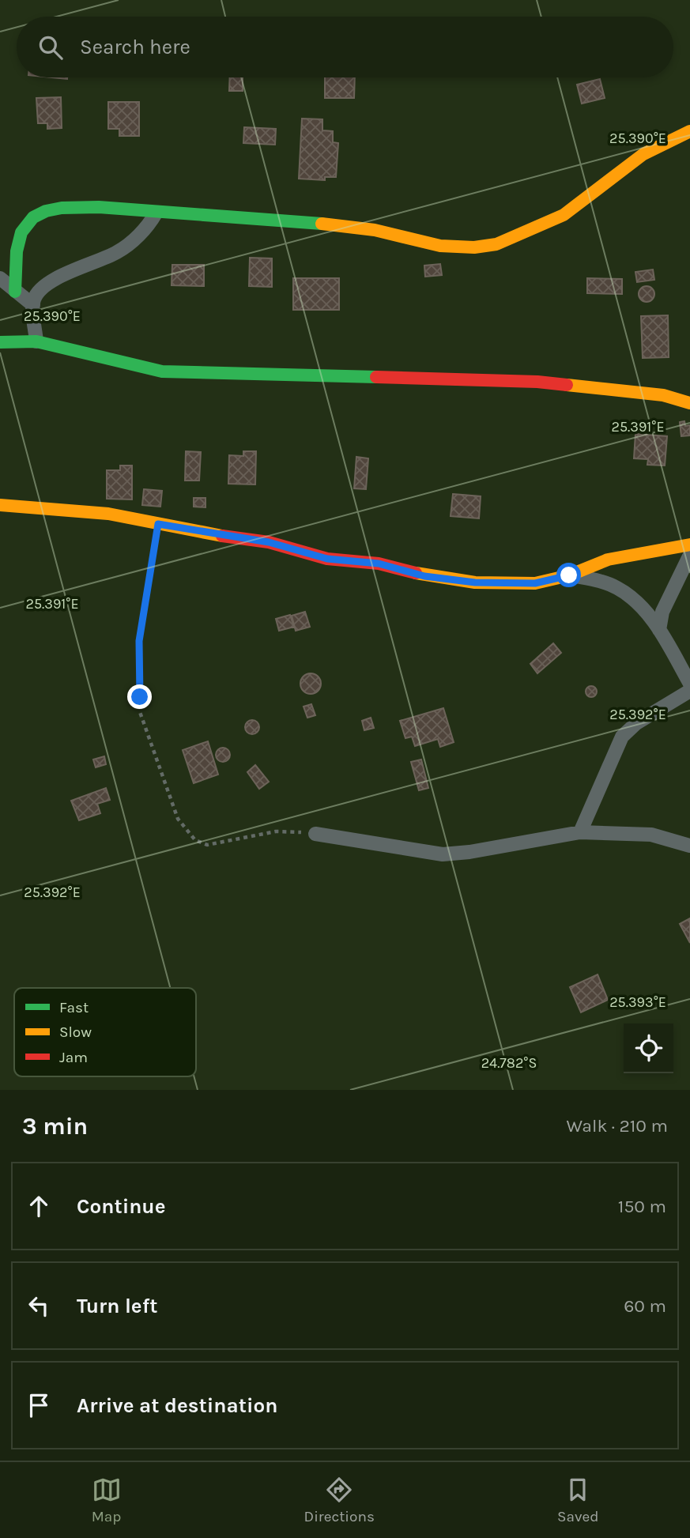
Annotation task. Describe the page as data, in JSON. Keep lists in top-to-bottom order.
{
  "legend": ["Fast", "Slow", "Jam"],
  "page": {
    "search": "Search here",
    "heading": ["3 min", "Walk · 210 m"],
    "list": [
      ["Continue", "150 m"],
      ["Turn left", "60 m"],
      "Arrive at destination"
    ],
    "nav": ["Map", "Directions", "Saved"]
  },
  "coordinates": [
    "25.390°E",
    "25.391°E",
    "25.392°E",
    "25.393°E",
    "24.782°S"
  ]
}
